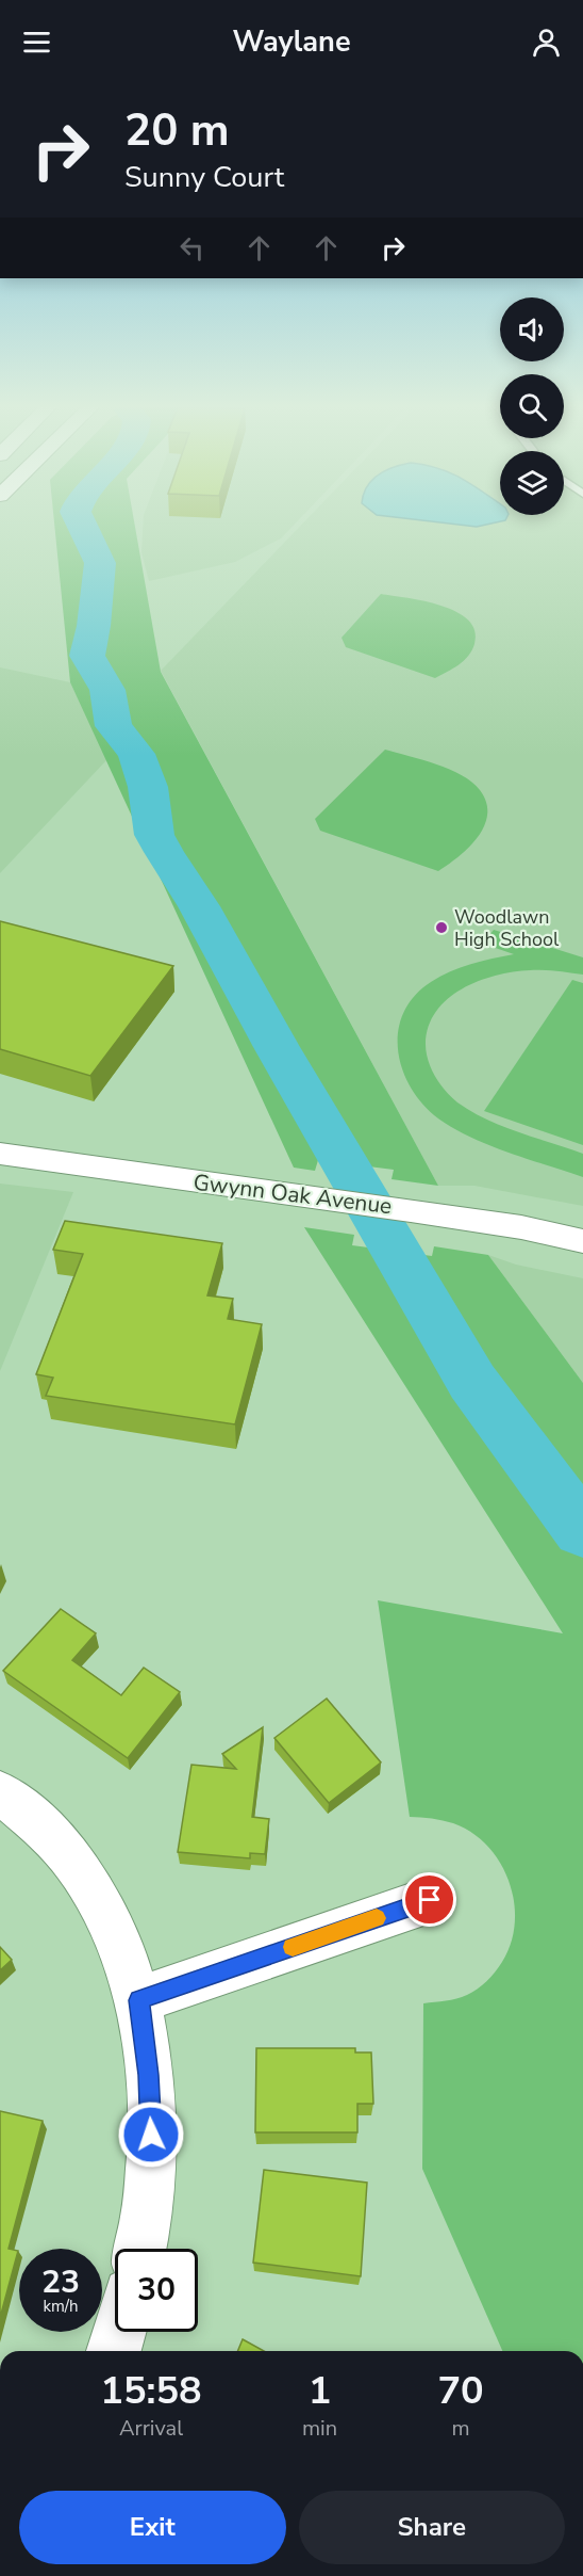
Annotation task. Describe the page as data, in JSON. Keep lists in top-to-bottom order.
{
  "streets": {
    "street": ["Gwynn Oak Avenue"]
  },
  "places": ["Woodlawn High School"],
  "page": {
    "header": "Waylane",
    "turn": ["20 m", "Sunny Court"],
    "speed": "23 km/h",
    "limit": "30",
    "eta": [
      "15:58",
      "Arrival",
      "1",
      "min",
      "70",
      "m"
    ],
    "buttons": ["Exit", "Share"]
  }
}
